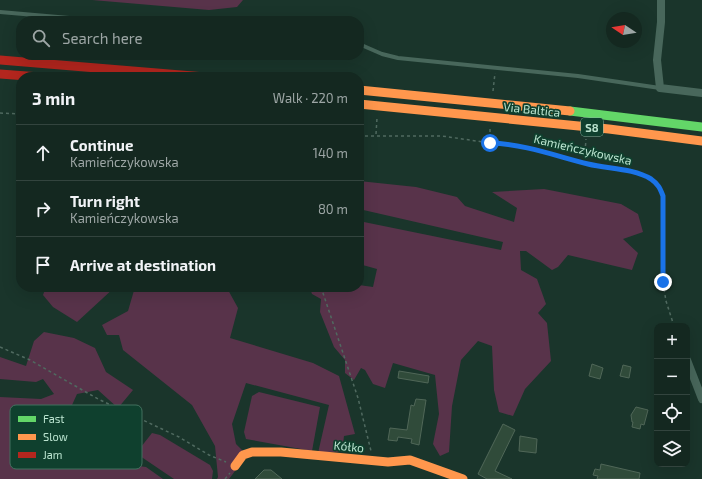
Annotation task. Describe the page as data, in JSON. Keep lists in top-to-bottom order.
{
  "streets": {
    "main road": ["Via Baltica", "S8", "Kółko"],
    "path": ["Kamieńczykowska"]
  },
  "legend": ["Fast", "Slow", "Jam"],
  "north": "left",
  "page": {
    "search": "Search here",
    "heading": ["3 min", "Walk · 220 m"],
    "list": [
      ["Continue", "Kamieńczykowska", "140 m"],
      ["Turn right", "Kamieńczykowska", "80 m"],
      "Arrive at destination"
    ],
    "map_buttons": ["+", "−"]
  }
}
